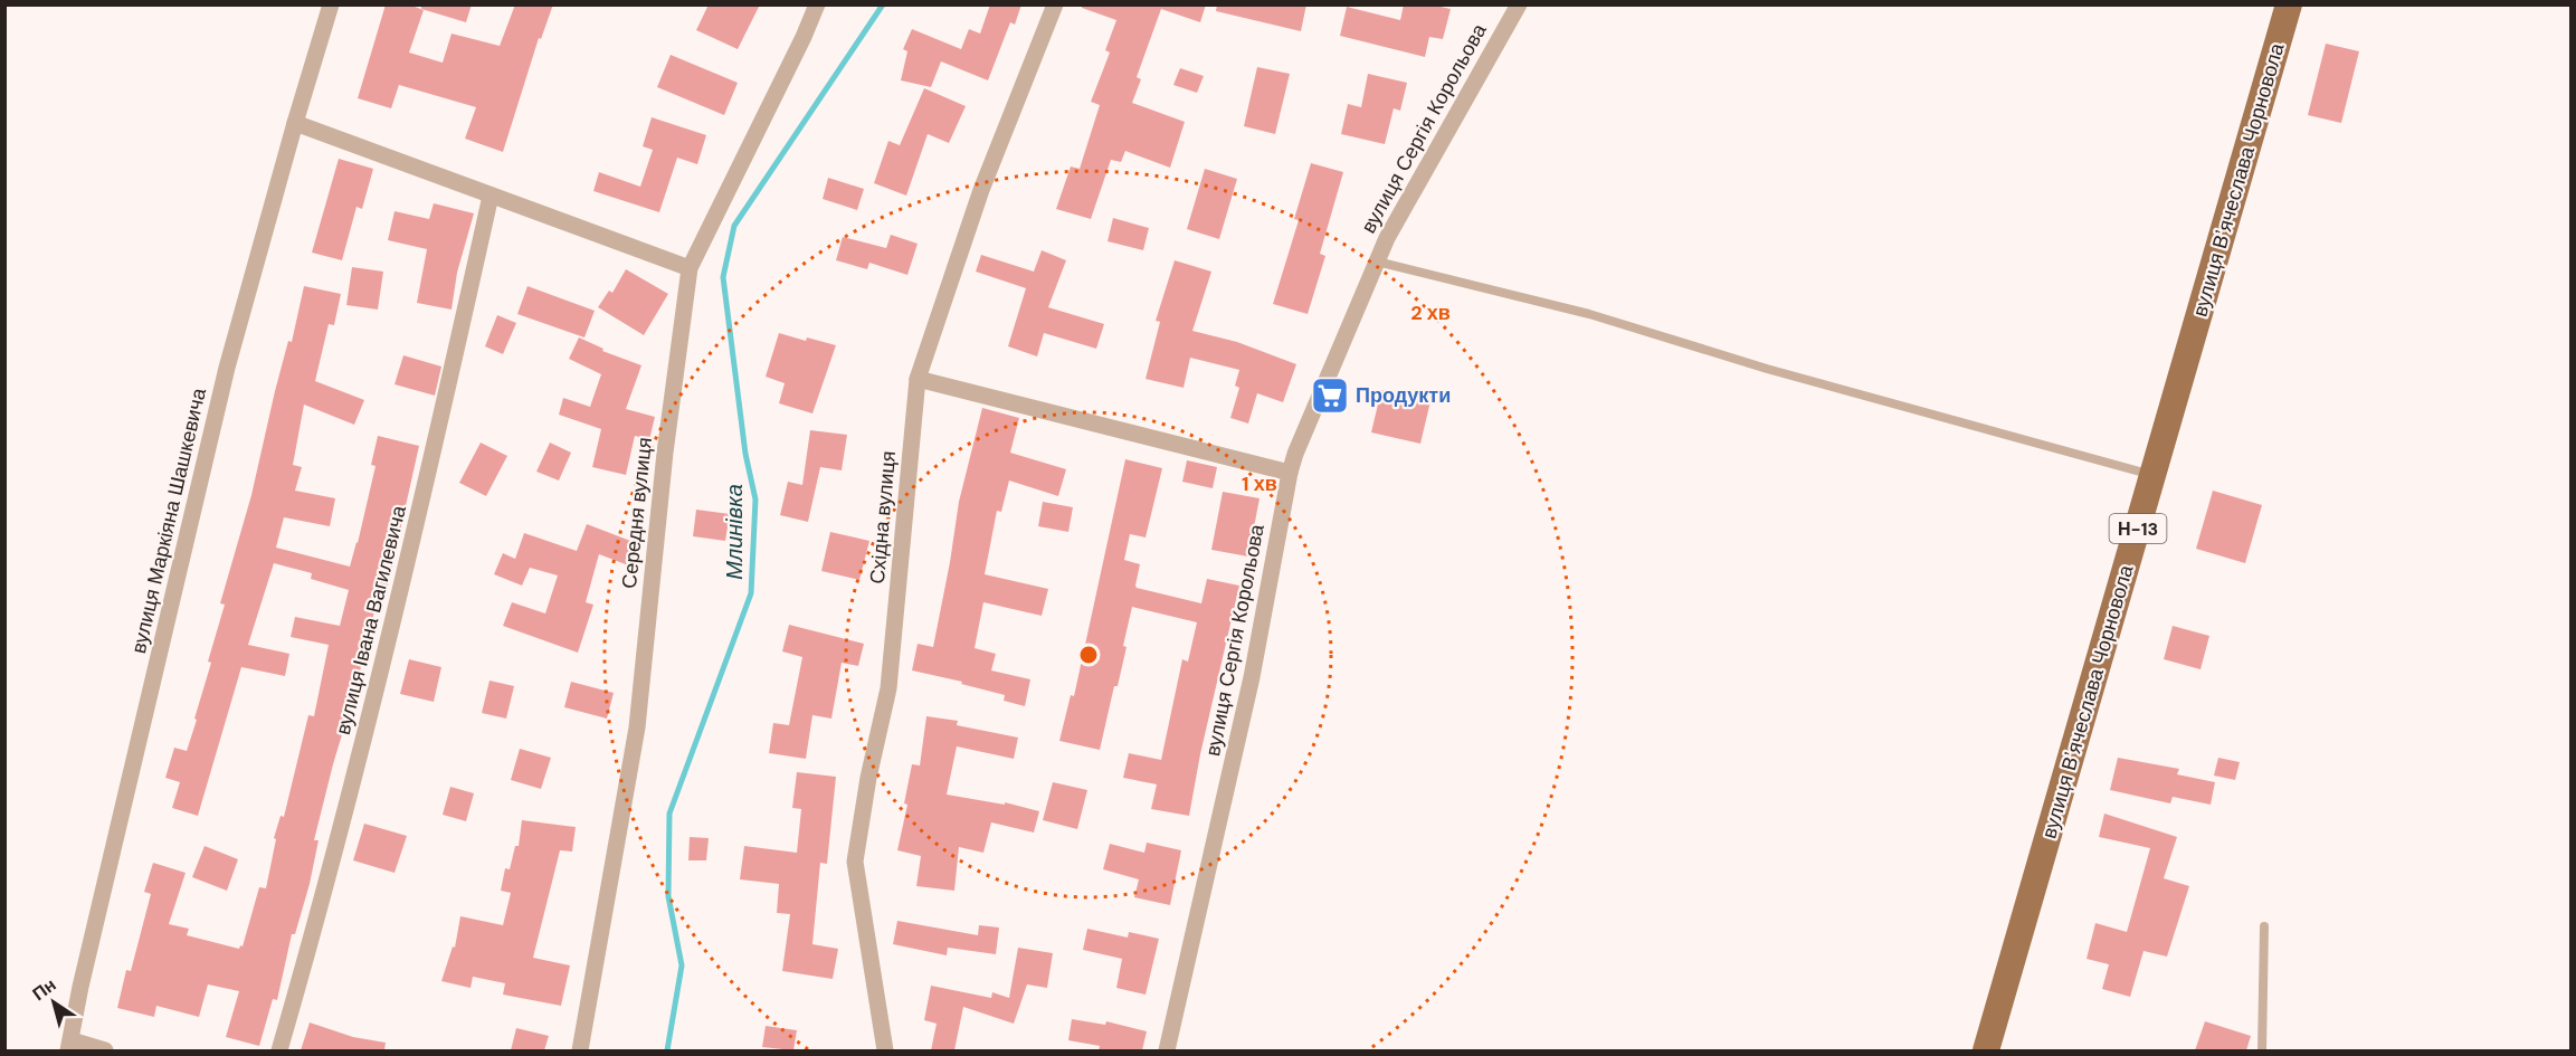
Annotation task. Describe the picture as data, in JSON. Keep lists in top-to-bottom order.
{
  "streets": {
    "main road": ["вулиця Вʼячеслава Чорновола", "Н-13"],
    "street": [
      "вулиця Сергія Корольова",
      "Середня вулиця",
      "Східна вулиця",
      "вулиця Маркіяна Шашкевича",
      "вулиця Івана Вагилевича"
    ]
  },
  "water": ["Млинівка"],
  "places": {
    "supermarket": ["Продукти"]
  },
  "north": "top left",
  "rings": ["2 хв", "1 хв"]
}
